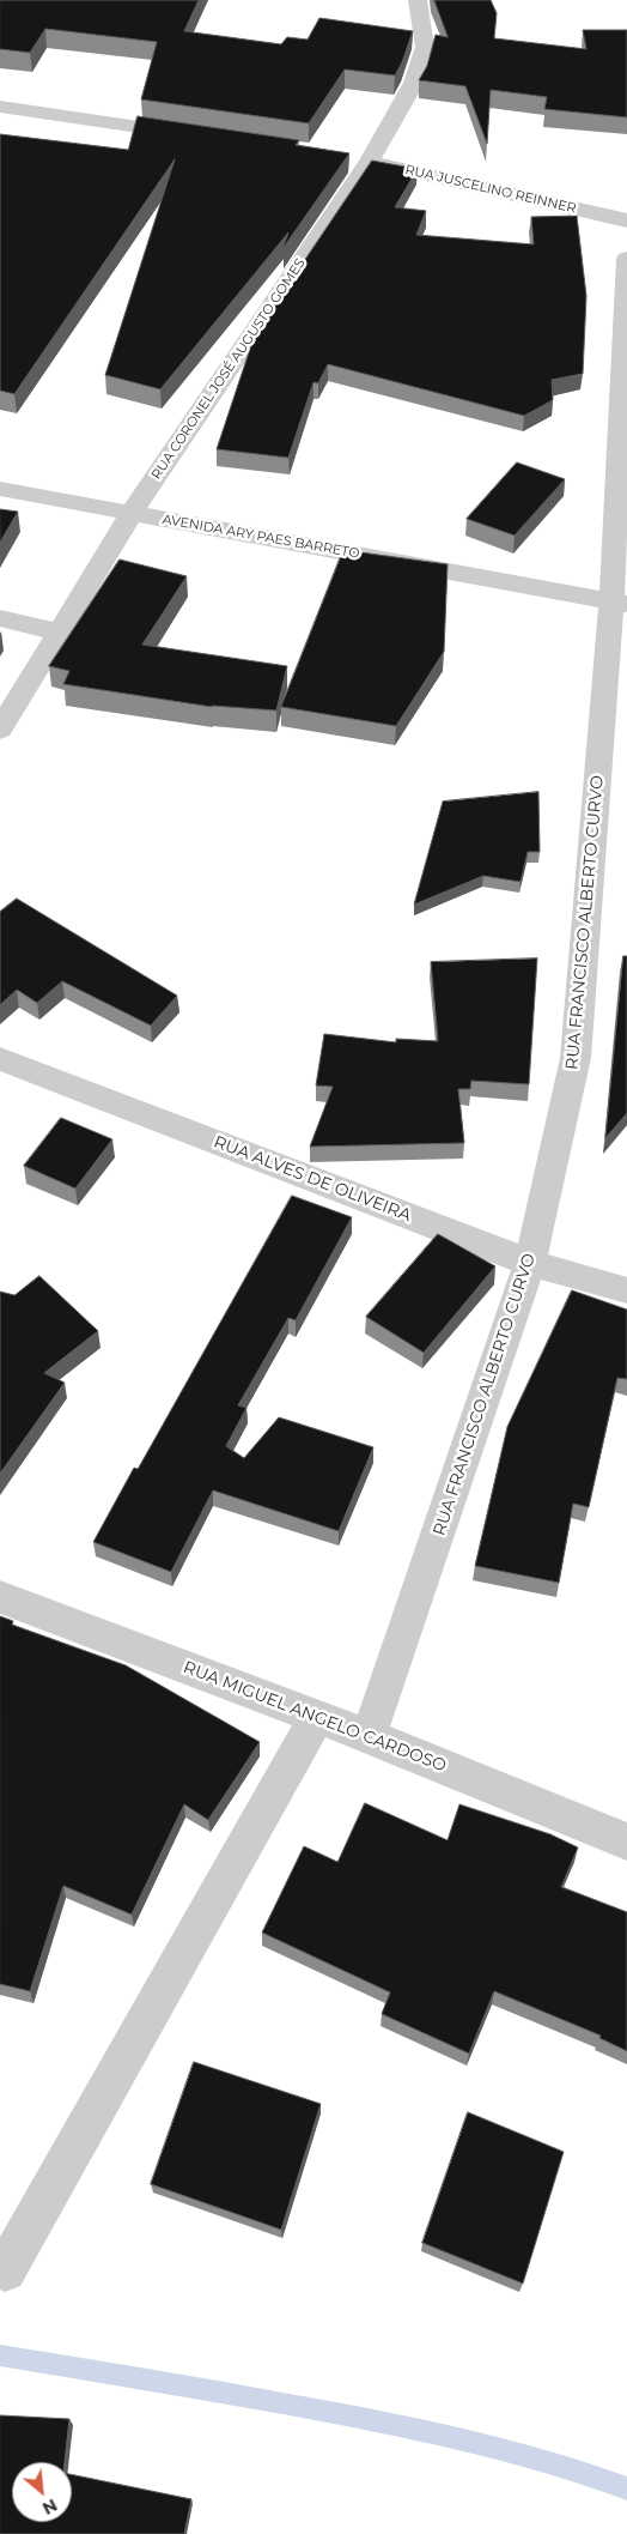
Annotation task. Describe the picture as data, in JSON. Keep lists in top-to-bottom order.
{
  "streets": {
    "street": [
      "RUA JUSCELINO REINNER",
      "RUA CORONEL JOSÉ AUGUSTO GOMES",
      "AVENIDA ARY PAES BARRETO",
      "RUA FRANCISCO ALBERTO CURVO",
      "RUA ALVES DE OLIVEIRA",
      "RUA MIGUEL ANGELO CARDOSO"
    ]
  },
  "crossings": [
    ["RUA JUSCELINO REINNER", "RUA CORONEL JOSÉ AUGUSTO GOMES"],
    ["RUA CORONEL JOSÉ AUGUSTO GOMES", "AVENIDA ARY PAES BARRETO"],
    ["AVENIDA ARY PAES BARRETO", "RUA FRANCISCO ALBERTO CURVO"],
    ["RUA FRANCISCO ALBERTO CURVO", "RUA ALVES DE OLIVEIRA"],
    ["RUA FRANCISCO ALBERTO CURVO", "RUA MIGUEL ANGELO CARDOSO"]
  ],
  "north": "bottom right"
}
